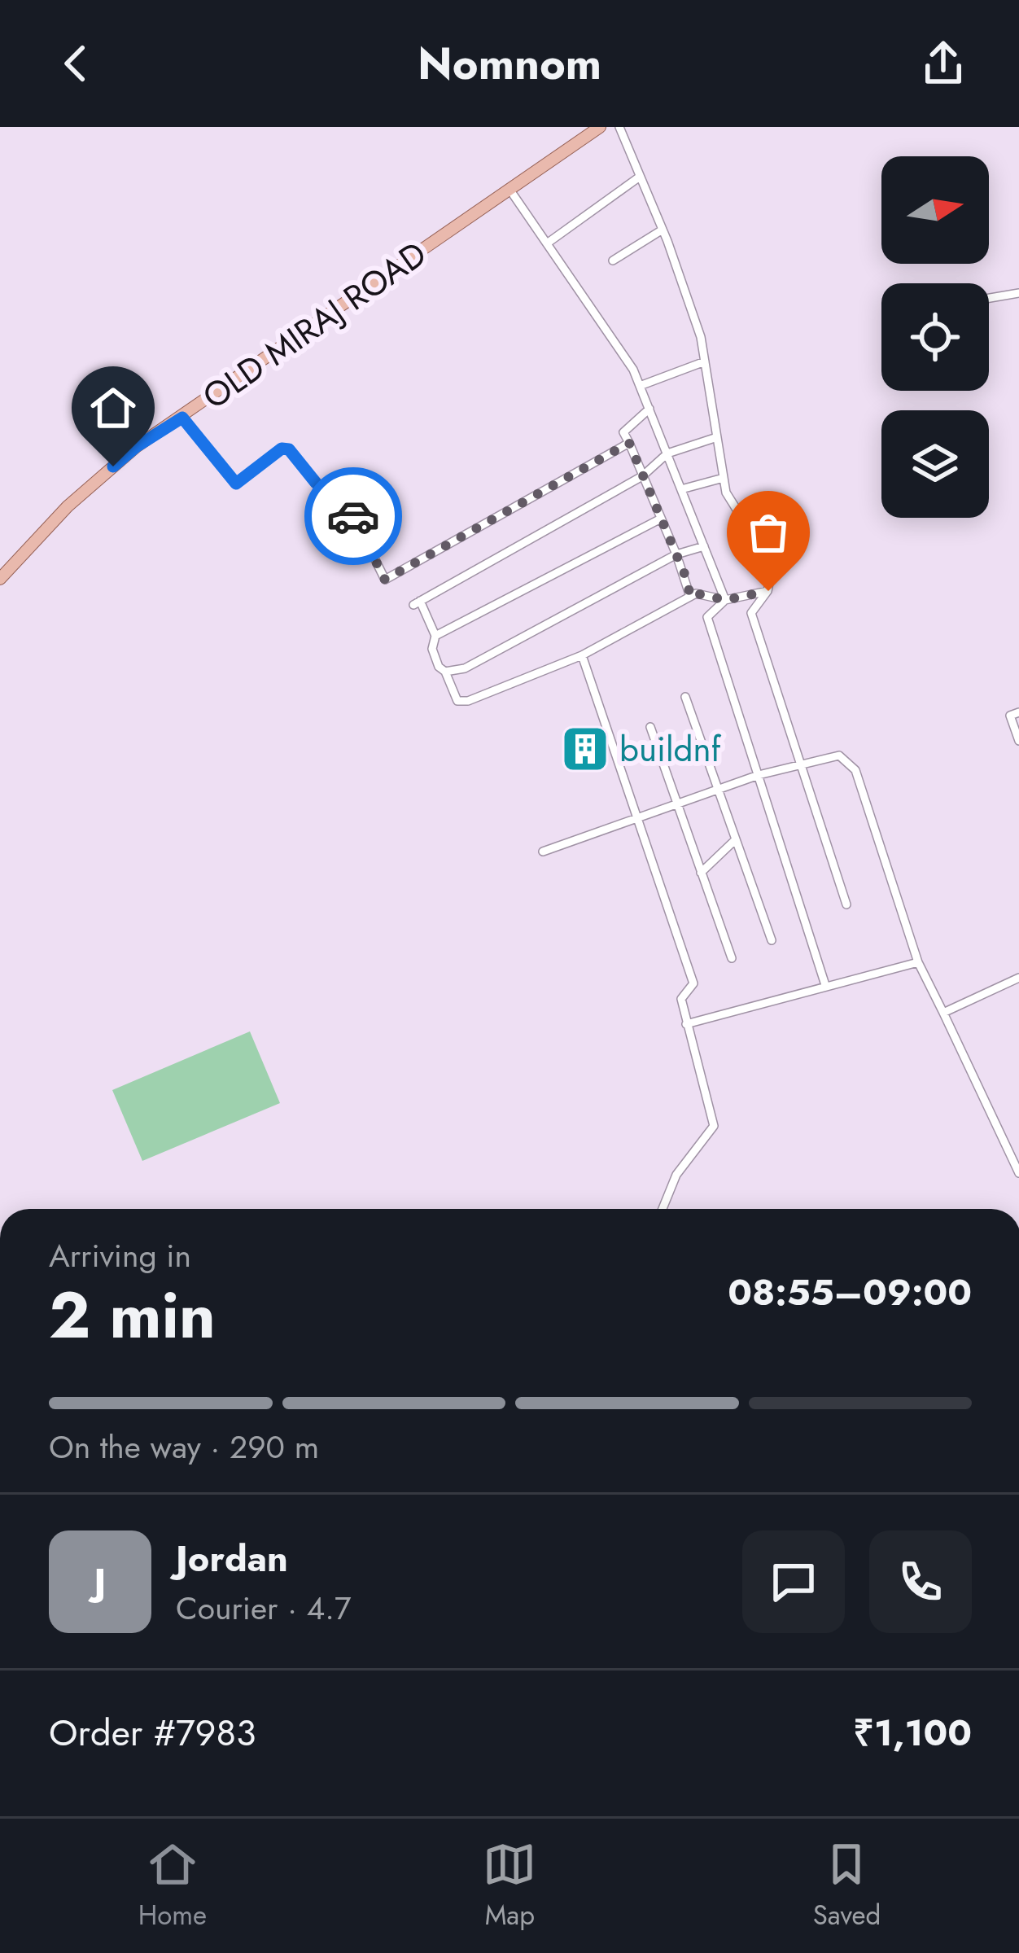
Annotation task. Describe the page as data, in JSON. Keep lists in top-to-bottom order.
{
  "streets": {
    "main road": ["OLD MIRAJ ROAD"]
  },
  "places": {
    "building": ["buildnf"]
  },
  "north": "right",
  "page": {
    "header": "Nomnom",
    "heading": ["2 min", "Arriving in", "08:55–09:00"],
    "panel": [
      "Jordan",
      "Courier · 4.7",
      "Order #7983",
      "₹1,100"
    ],
    "bar": "On the way · 290 m",
    "round": "J",
    "tabs": ["Home", "Map", "Saved"]
  }
}
